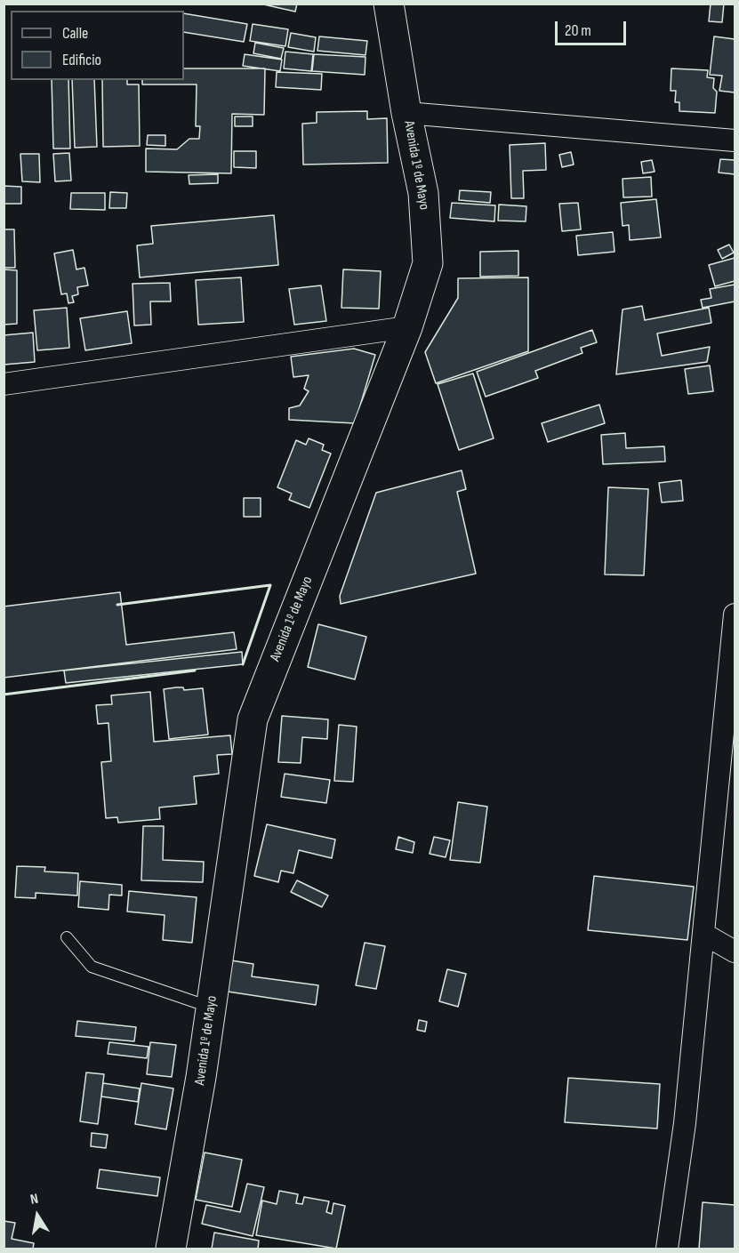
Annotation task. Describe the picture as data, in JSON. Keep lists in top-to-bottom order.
{
  "streets": {
    "main road": ["Avenida 1º de Mayo"]
  },
  "legend": ["Calle", "Edificio"],
  "scale_bar": "20 m",
  "north": "top"
}
